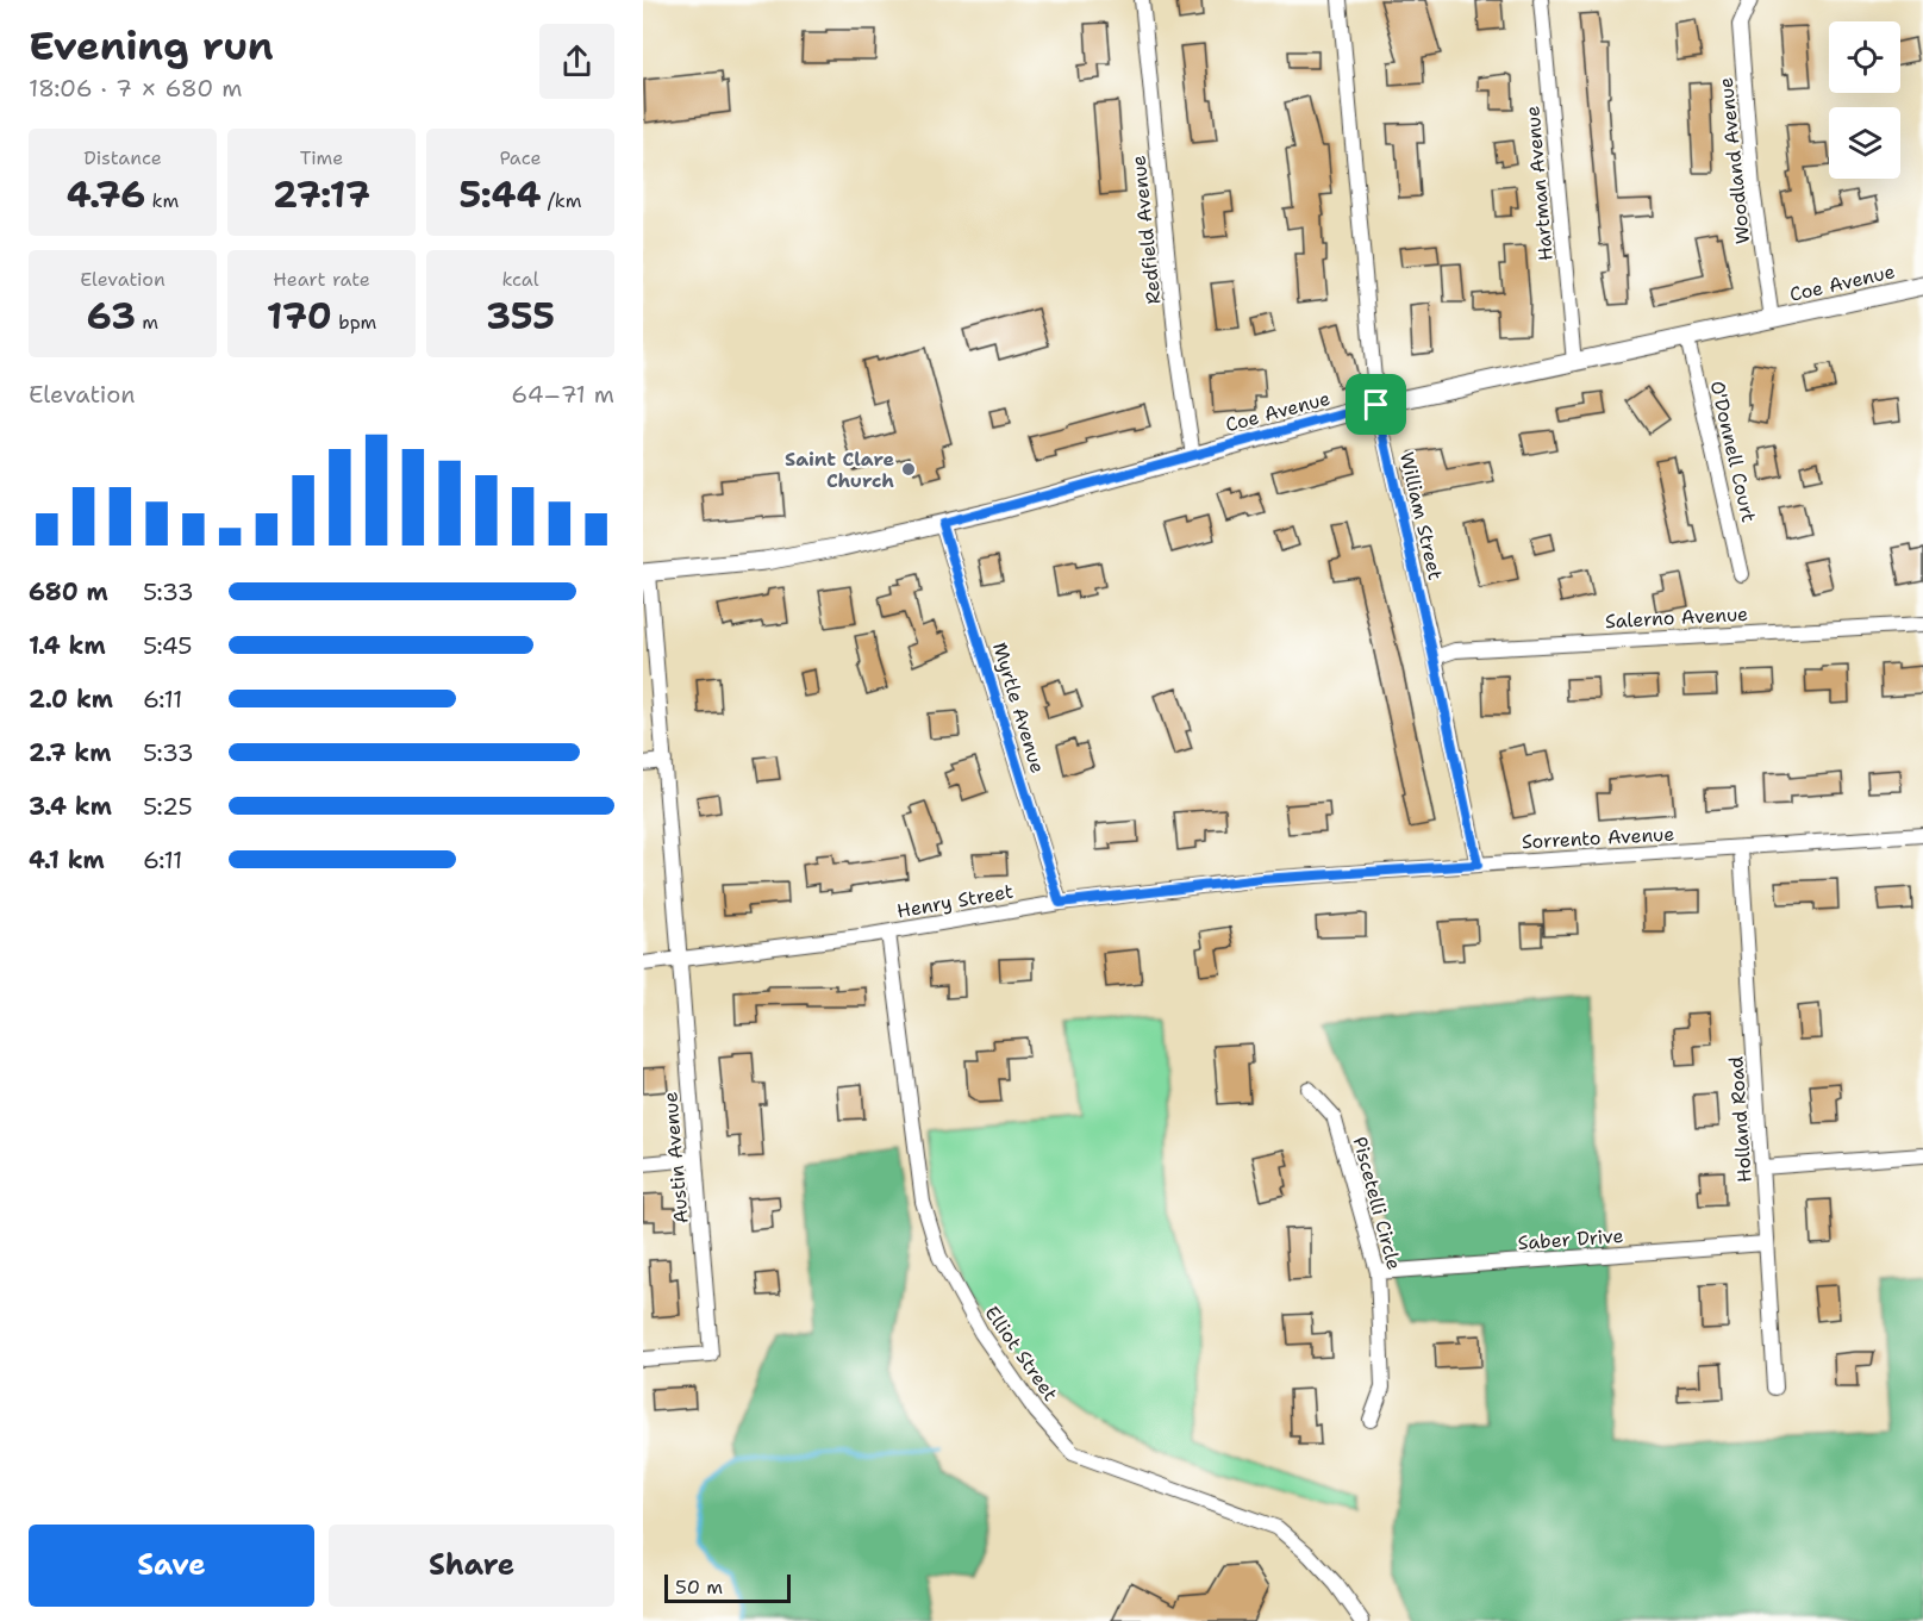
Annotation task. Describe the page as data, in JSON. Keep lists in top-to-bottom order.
{
  "streets": {
    "street": [
      "Woodland Avenue",
      "Hartman Avenue",
      "Redfield Avenue",
      "Coe Avenue",
      "O'Donnell Court",
      "William Street",
      "Salerno Avenue",
      "Myrtle Avenue",
      "Sorrento Avenue",
      "Henry Street",
      "Holland Road",
      "Austin Avenue",
      "Piscetelli Circle",
      "Saber Drive",
      "Elliot Street"
    ]
  },
  "crossings": [
    ["Woodland Avenue", "Coe Avenue"],
    ["Hartman Avenue", "Coe Avenue"],
    ["Redfield Avenue", "Coe Avenue"],
    ["Coe Avenue", "O'Donnell Court"],
    ["Coe Avenue", "William Street"],
    ["Coe Avenue", "Myrtle Avenue"],
    ["Coe Avenue", "Austin Avenue"],
    ["William Street", "Salerno Avenue"],
    ["William Street", "Sorrento Avenue"],
    ["Myrtle Avenue", "Henry Street"],
    ["Sorrento Avenue", "Henry Street"],
    ["Sorrento Avenue", "Holland Road"],
    ["Henry Street", "Austin Avenue"],
    ["Henry Street", "Elliot Street"],
    ["Holland Road", "Saber Drive"],
    ["Piscetelli Circle", "Saber Drive"]
  ],
  "places": ["Saint Clare Church"],
  "scale_bar": "50 m",
  "page": {
    "heading": ["Evening run", "18:06 · 7 × 680 m"],
    "stats": [
      ["Distance", "4.76 km"],
      ["Time", "27:17"],
      ["Pace", "5:44 /km"],
      ["Elevation", "63 m"],
      ["Heart rate", "170 bpm"],
      ["kcal", "355"]
    ],
    "chart": ["Elevation", "64–71 m"],
    "list": [
      {
        "name": "680 m",
        "note": "5:33"
      },
      {
        "name": "1.4 km",
        "note": "5:45"
      },
      {
        "name": "2.0 km",
        "note": "6:11"
      },
      {
        "name": "2.7 km",
        "note": "5:33"
      },
      {
        "name": "3.4 km",
        "note": "5:25"
      },
      {
        "name": "4.1 km",
        "note": "6:11"
      }
    ],
    "buttons": ["Save", "Share"],
    "scale": "50 m"
  }
}
